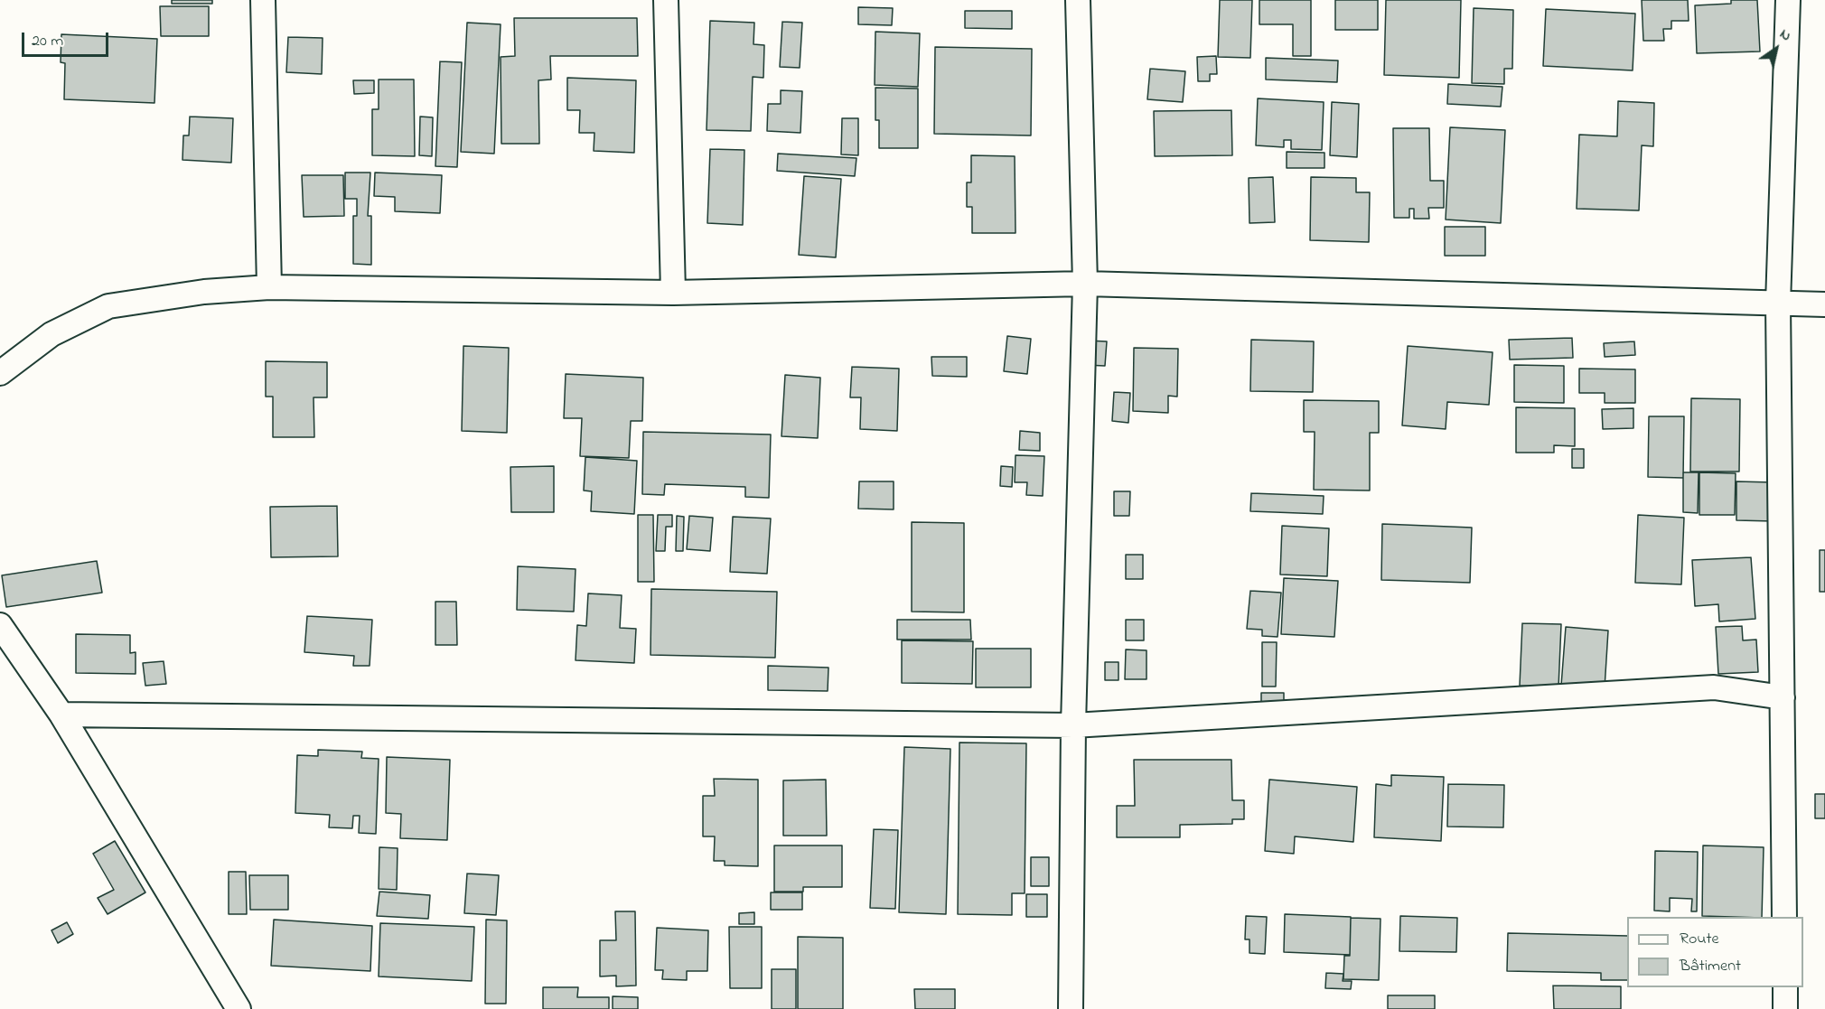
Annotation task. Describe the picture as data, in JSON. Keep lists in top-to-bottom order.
{
  "legend": ["Route", "Bâtiment"],
  "scale_bar": "20 m",
  "north": "top right"
}
